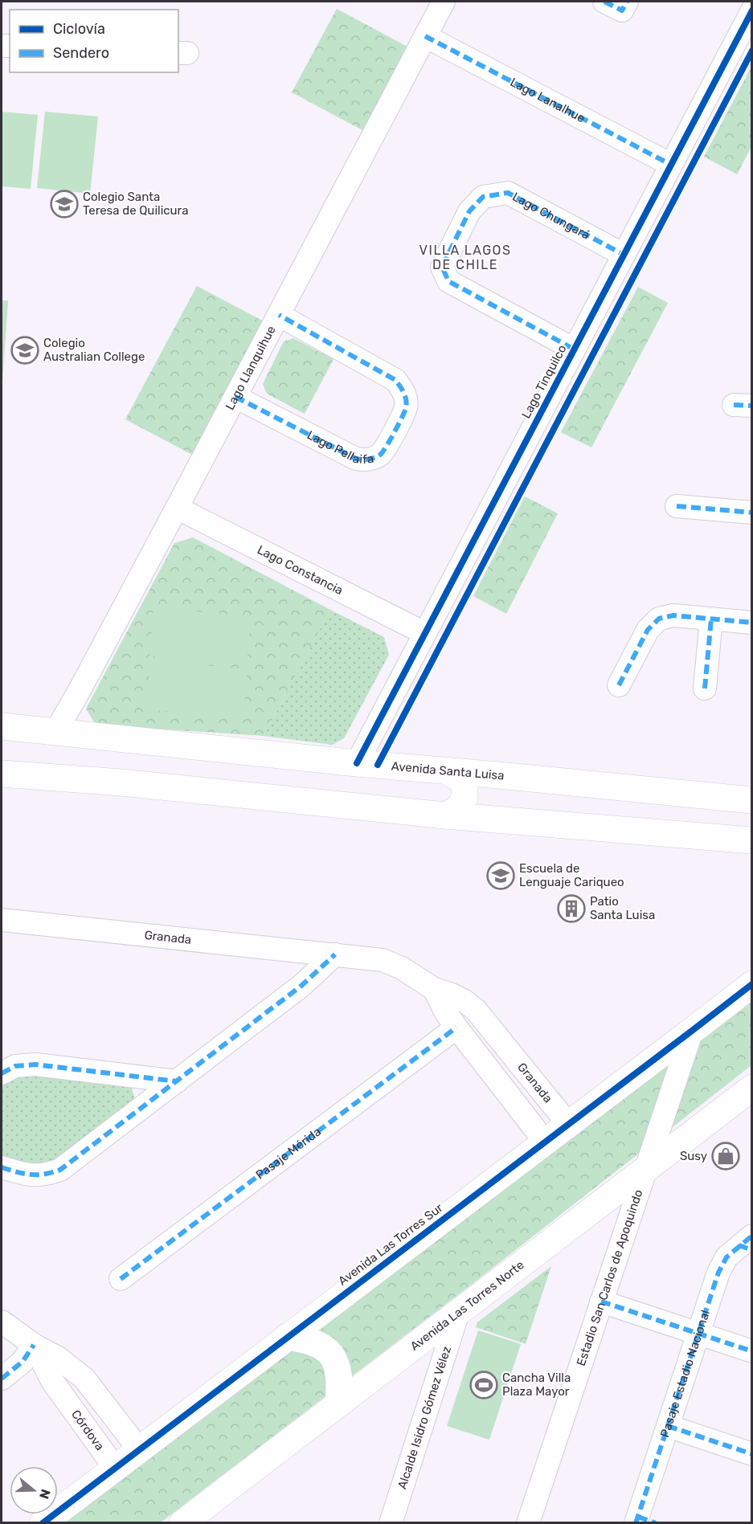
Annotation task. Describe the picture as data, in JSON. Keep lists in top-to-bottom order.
{
  "streets": {
    "street": [
      "Lago Lanalhue",
      "Lago Chungará",
      "Lago Llanquihue",
      "Lago Tinquilco",
      "Lago Pellaifa",
      "Lago Constancia",
      "Avenida Santa Luisa",
      "Granada",
      "Pasaje Mérida",
      "Avenida Las Torres Sur",
      "Estadio San Carlos de Apoquindo",
      "Avenida Las Torres Norte",
      "Pasaje Estadio Nacional",
      "Alcalde Isidro Gómez Vélez",
      "Córdova"
    ]
  },
  "crossings": [
    ["Lago Lanalhue", "Lago Llanquihue"],
    ["Lago Lanalhue", "Lago Tinquilco"],
    ["Lago Chungará", "Lago Tinquilco"],
    ["Lago Llanquihue", "Lago Pellaifa"],
    ["Lago Llanquihue", "Lago Constancia"],
    ["Lago Llanquihue", "Avenida Santa Luisa"],
    ["Lago Tinquilco", "Lago Constancia"],
    ["Lago Tinquilco", "Avenida Santa Luisa"],
    ["Granada", "Avenida Las Torres Sur"],
    ["Avenida Las Torres Sur", "Estadio San Carlos de Apoquindo"],
    ["Avenida Las Torres Sur", "Córdova"],
    ["Estadio San Carlos de Apoquindo", "Avenida Las Torres Norte"],
    ["Avenida Las Torres Norte", "Alcalde Isidro Gómez Vélez"]
  ],
  "districts": ["VILLA LAGOS DE CHILE"],
  "places": {
    "school or university": ["Colegio Santa Teresa de Quilicura", "Colegio Australian College", "Escuela de Lenguaje Cariqueo"],
    "building": ["Patio Santa Luisa"],
    "shop": ["Susy"],
    "sports": ["Cancha Villa Plaza Mayor"]
  },
  "legend": ["Ciclovía", "Sendero"],
  "north": "right"
}
